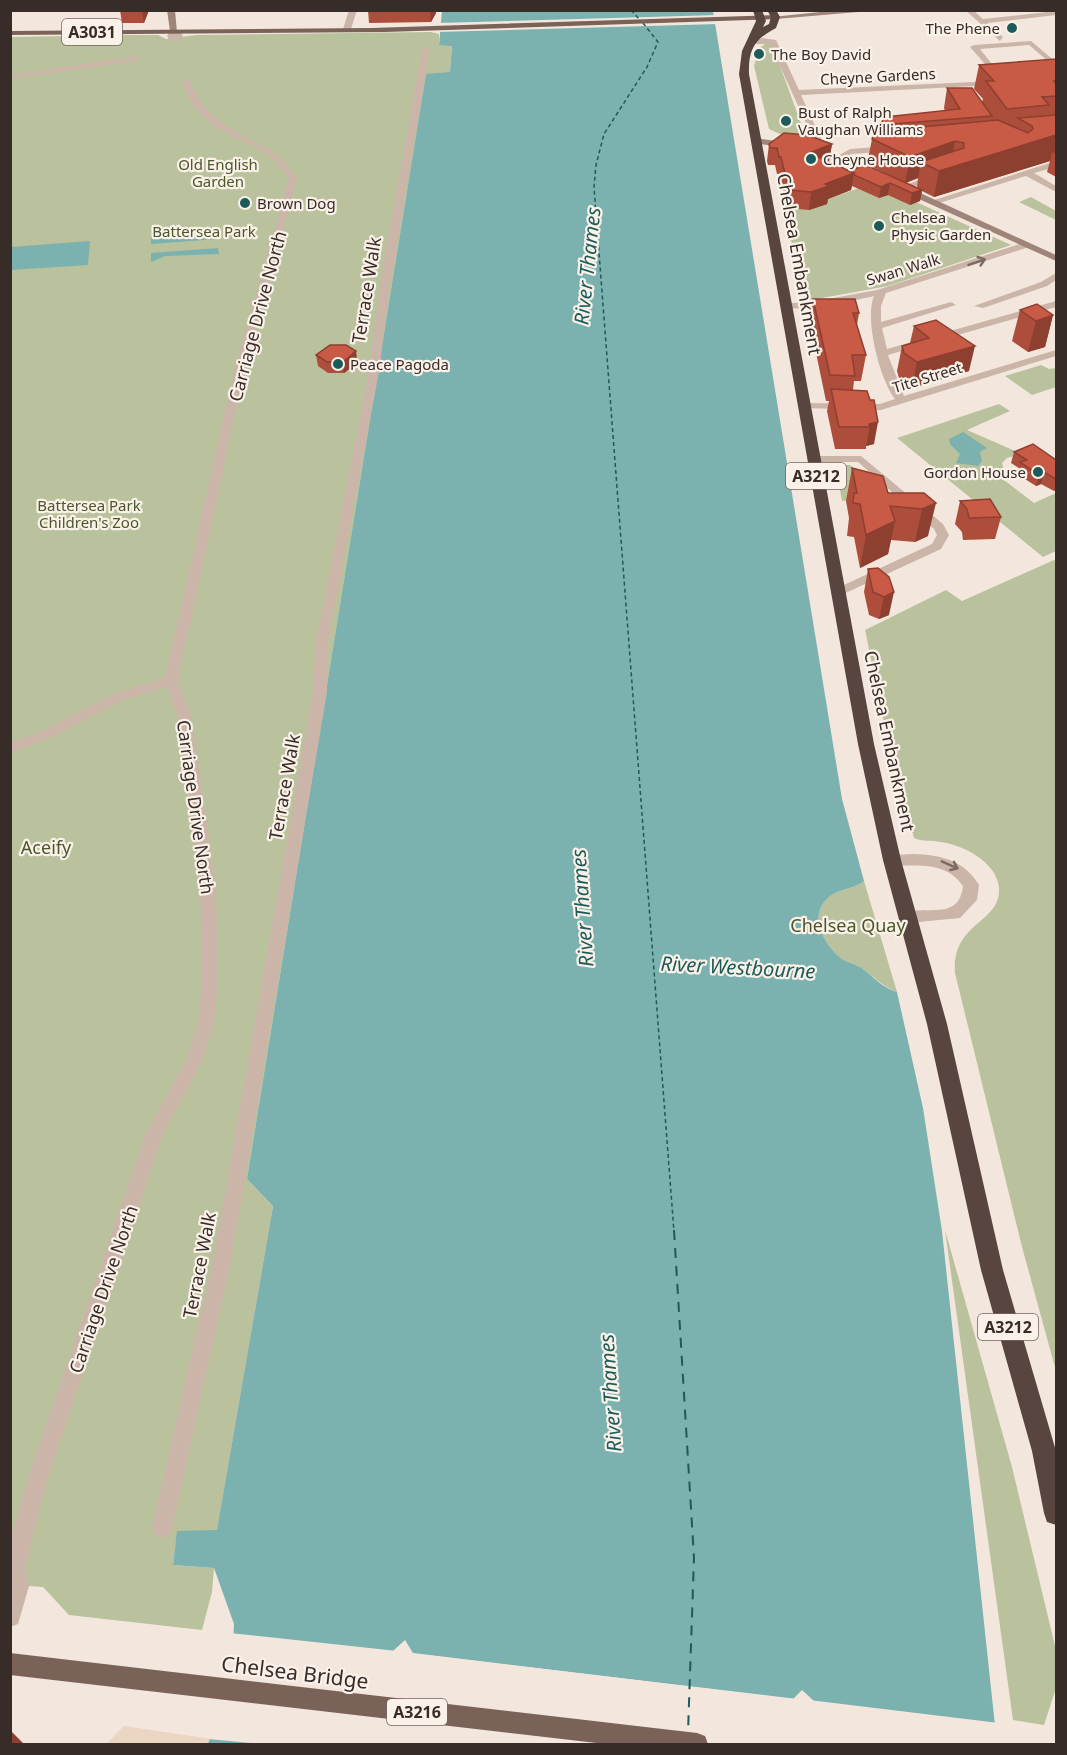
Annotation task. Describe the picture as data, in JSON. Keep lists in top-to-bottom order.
{
  "streets": {
    "highway": ["Chelsea Embankment", "A3212"],
    "main road": ["A3031", "Chelsea Bridge", "A3216"],
    "street": [
      "Cheyne Gardens",
      "Swan Walk",
      "Terrace Walk",
      "Carriage Drive North",
      "Tite Street"
    ]
  },
  "crossings": [
    ["A3031", "Chelsea Embankment"],
    ["Chelsea Embankment", "Swan Walk"],
    ["Chelsea Embankment", "Tite Street"],
    ["Chelsea Embankment", "A3212"]
  ],
  "water": ["River Thames", "River Westbourne"],
  "parks": [
    "Old English Garden",
    "Battersea Park",
    "Battersea Park Children's Zoo",
    "Aceify",
    "Chelsea Quay"
  ],
  "places": [
    "The Phene",
    "The Boy David",
    "Bust of Ralph Vaughan Williams",
    "Cheyne House",
    "Brown Dog",
    "Chelsea Physic Garden",
    "Peace Pagoda",
    "Gordon House"
  ]
}
